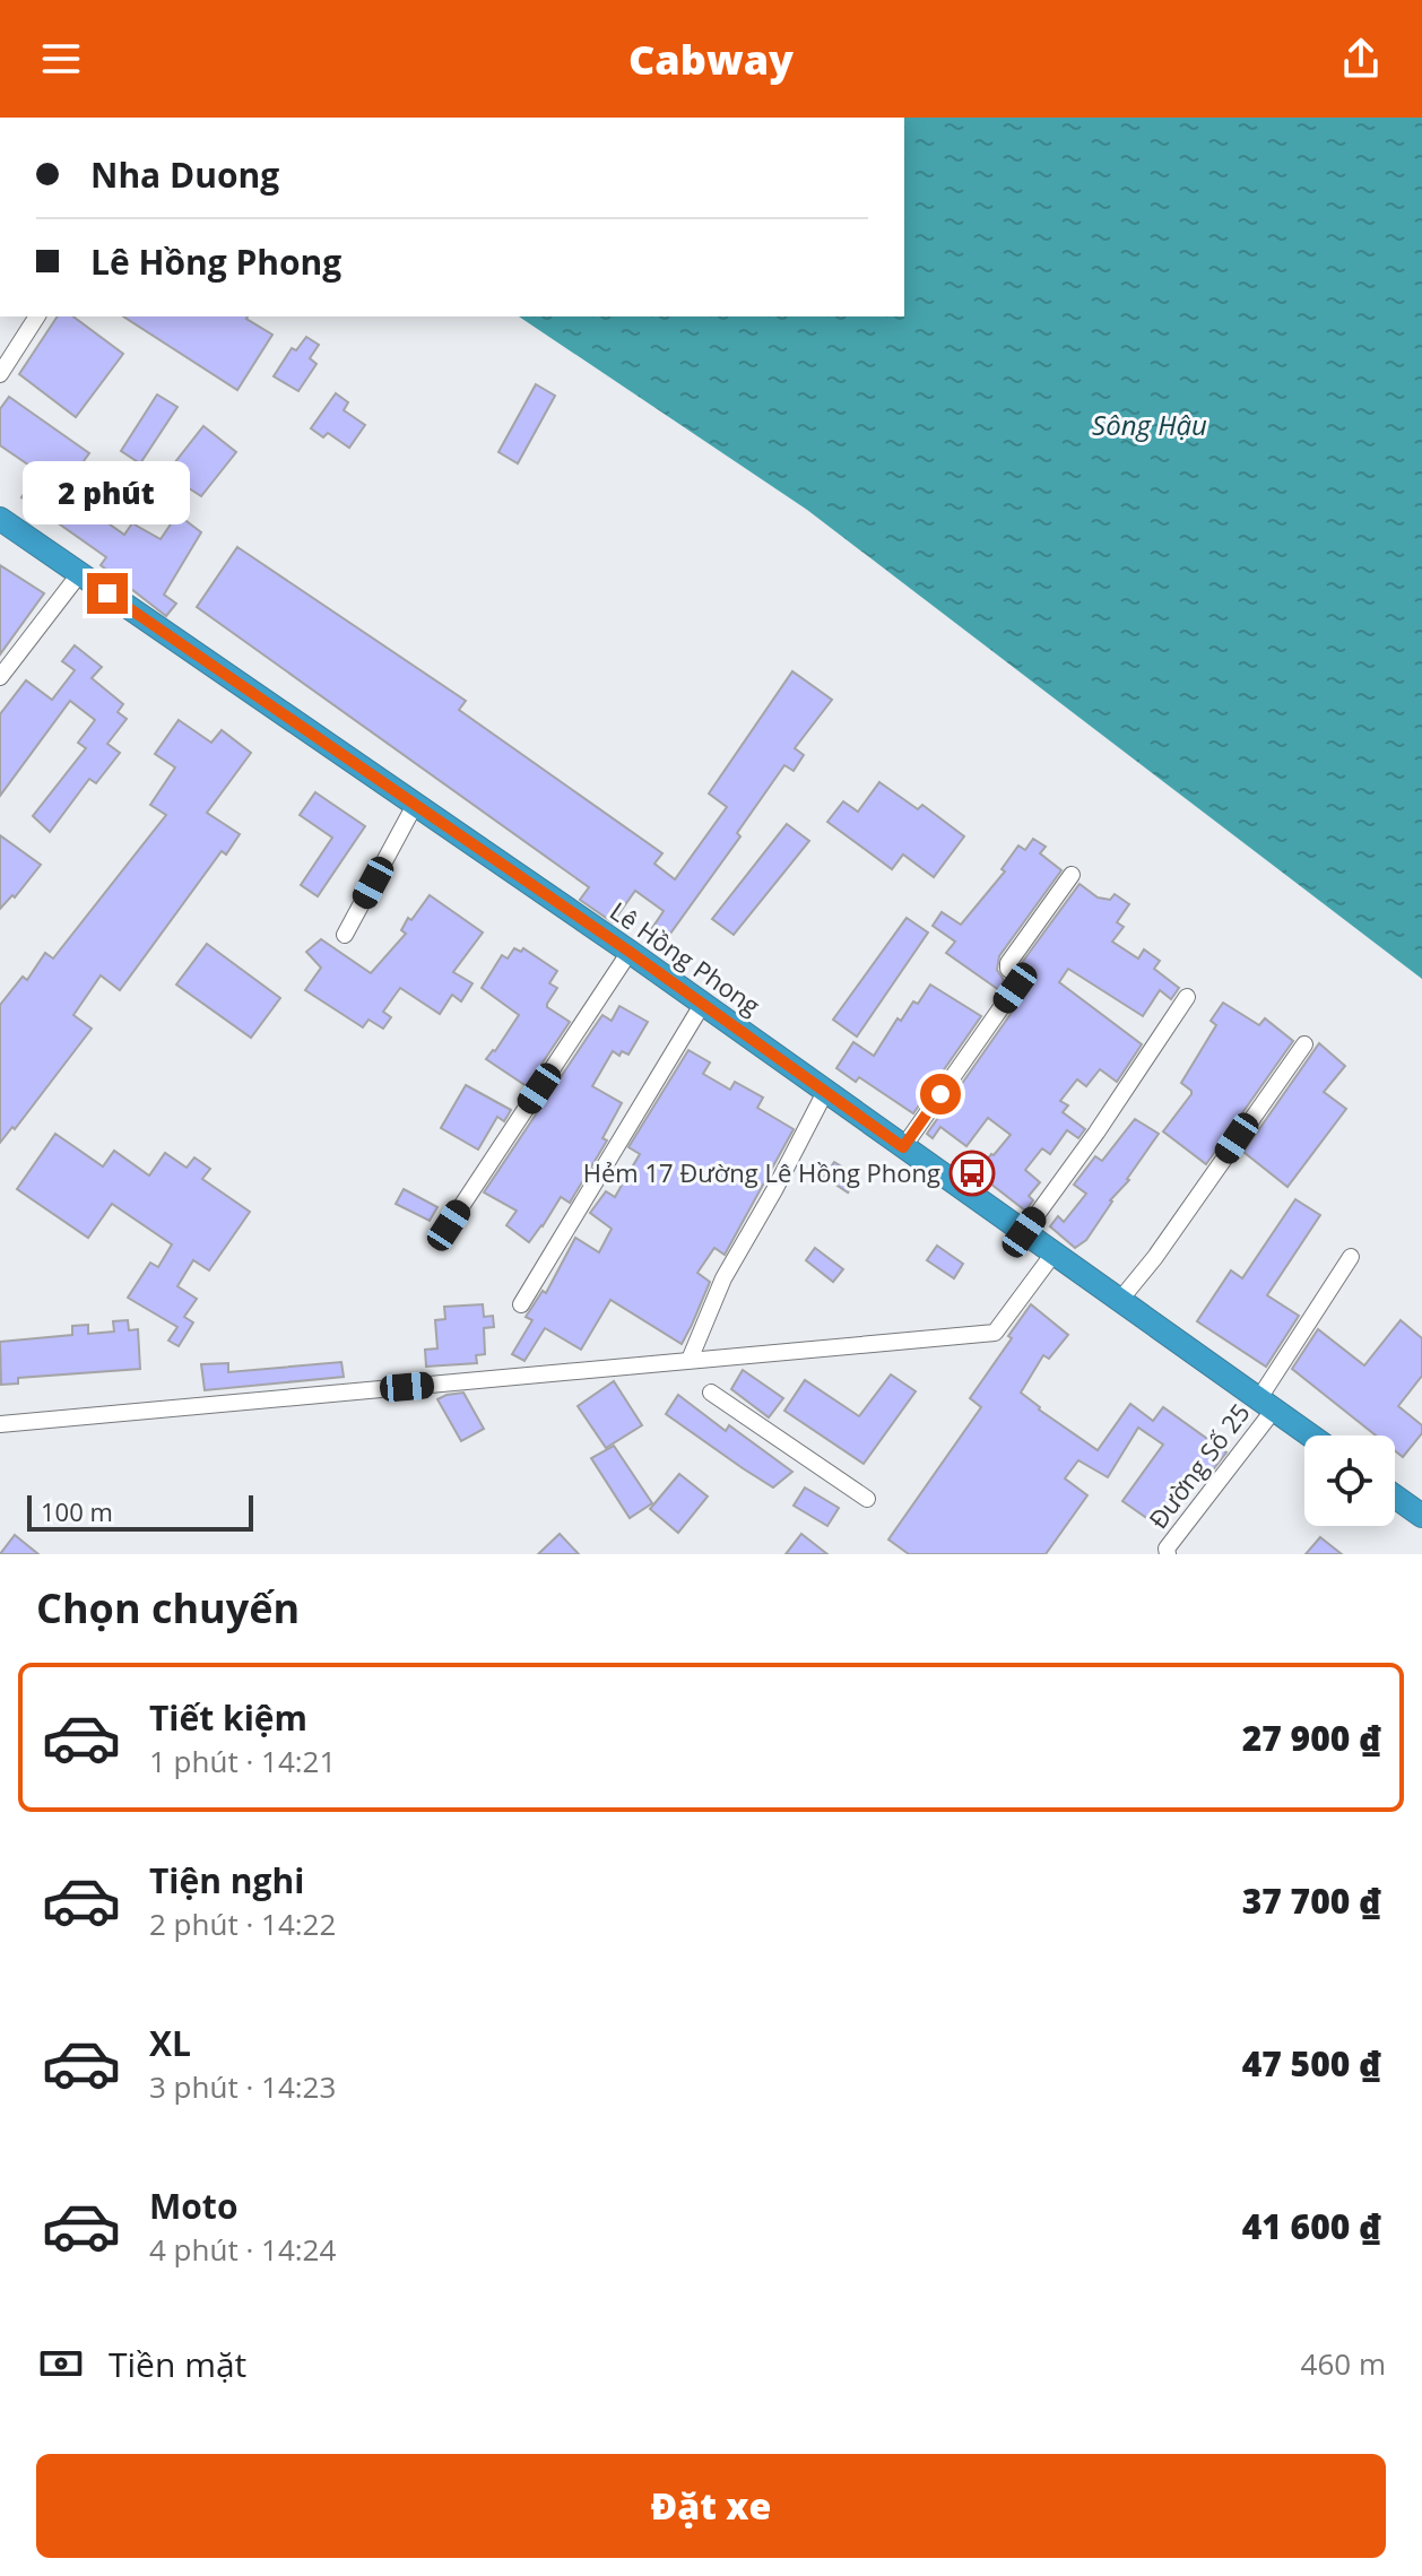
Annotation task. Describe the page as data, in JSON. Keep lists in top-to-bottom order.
{
  "streets": {
    "highway": ["Lê Hồng Phong"],
    "street": ["Đường Số 25"]
  },
  "crossings": [
    ["Lê Hồng Phong", "Đường Số 25"]
  ],
  "water": ["Sông Hậu"],
  "places": {
    "bus stop": ["Hẻm 17 Đường Lê Hồng Phong"]
  },
  "scale_bar": "100 m",
  "page": {
    "header": "Cabway",
    "banner": ["Nha Duong", "Lê Hồng Phong"],
    "bubble": "2 phút",
    "scale": "100 m",
    "heading": "Chọn chuyến",
    "list": [
      {
        "name": "Tiết kiệm",
        "note": "1 phút · 14:21",
        "value": "27 900 ₫"
      },
      {
        "name": "Tiện nghi",
        "note": "2 phút · 14:22",
        "value": "37 700 ₫"
      },
      {
        "name": "XL",
        "note": "3 phút · 14:23",
        "value": "47 500 ₫"
      },
      {
        "name": "Moto",
        "note": "4 phút · 14:24",
        "value": "41 600 ₫"
      }
    ],
    "pay": ["Tiền mặt", "460 m"],
    "buttons": "Đặt xe"
  }
}
